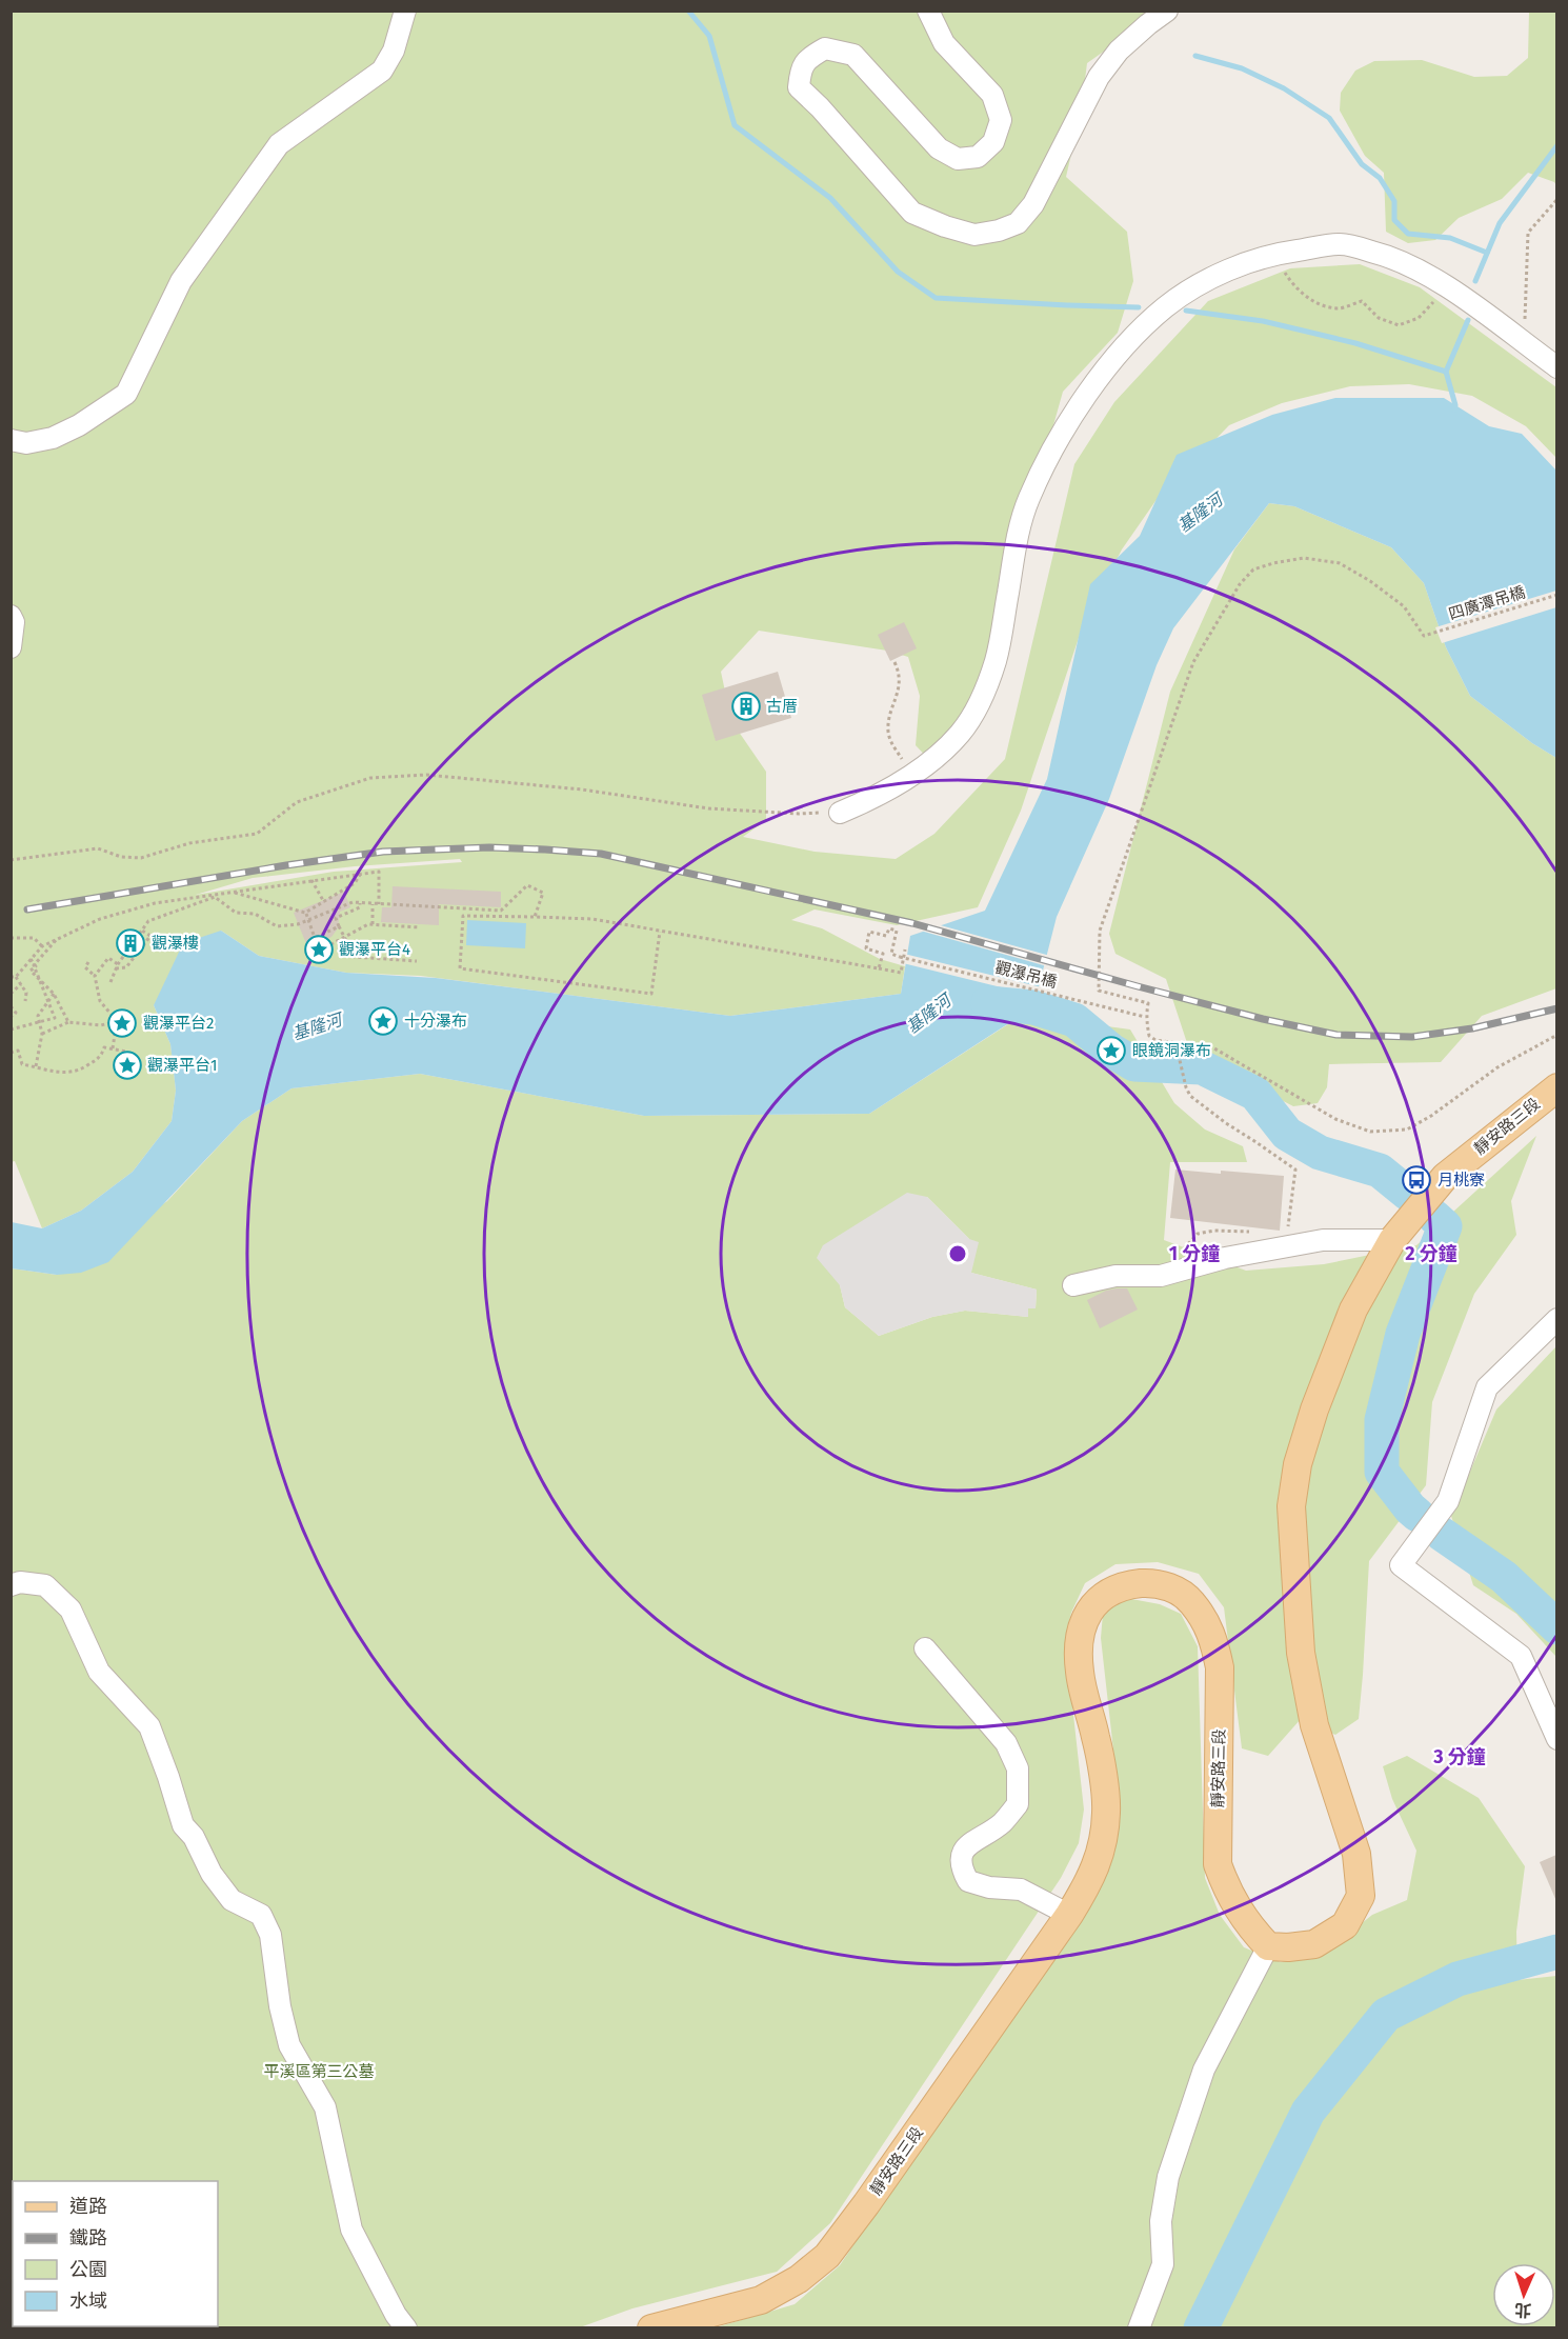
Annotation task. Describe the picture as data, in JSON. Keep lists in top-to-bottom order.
{
  "streets": {
    "main road": ["靜安路三段"],
    "path": ["四廣潭吊橋", "觀瀑吊橋"]
  },
  "crossings": [
    ["四廣潭吊橋", "觀瀑吊橋"]
  ],
  "water": ["基隆河"],
  "parks": ["平溪區第三公墓"],
  "places": {
    "building": ["古厝", "觀瀑樓"],
    "place": [
      "觀瀑平台4",
      "十分瀑布",
      "觀瀑平台2",
      "眼鏡洞瀑布",
      "觀瀑平台1"
    ],
    "bus stop": ["月桃寮"]
  },
  "legend": [
    "道路",
    "鐵路",
    "公園",
    "水域"
  ],
  "north": "bottom",
  "rings": ["1 分鐘", "2 分鐘", "3 分鐘"]
}
